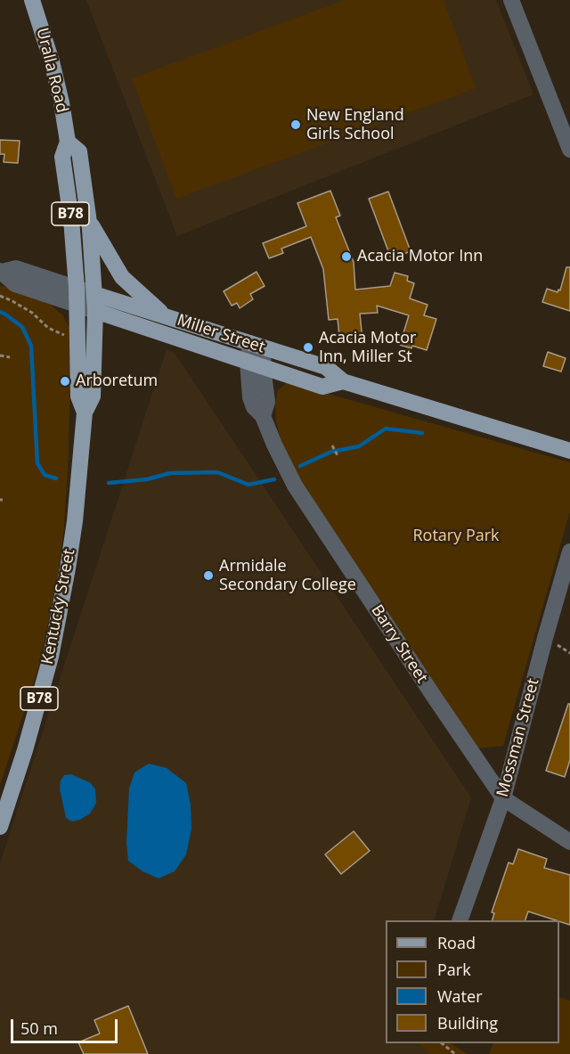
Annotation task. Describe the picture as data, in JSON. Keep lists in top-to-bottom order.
{
  "streets": {
    "main road": [
      "Uralla Road",
      "B78",
      "Miller Street",
      "Kentucky Street"
    ],
    "street": ["Barry Street", "Mossman Street"]
  },
  "crossings": [
    ["Uralla Road", "Miller Street"],
    ["Uralla Road", "Kentucky Street"],
    ["Miller Street", "Kentucky Street"],
    ["Miller Street", "Barry Street"],
    ["Barry Street", "Mossman Street"]
  ],
  "parks": ["Rotary Park"],
  "places": [
    "New England Girls School",
    "Acacia Motor Inn",
    "Acacia Motor Inn, Miller St",
    "Arboretum",
    "Armidale Secondary College"
  ],
  "legend": [
    "Road",
    "Park",
    "Water",
    "Building"
  ],
  "scale_bar": "50 m"
}
